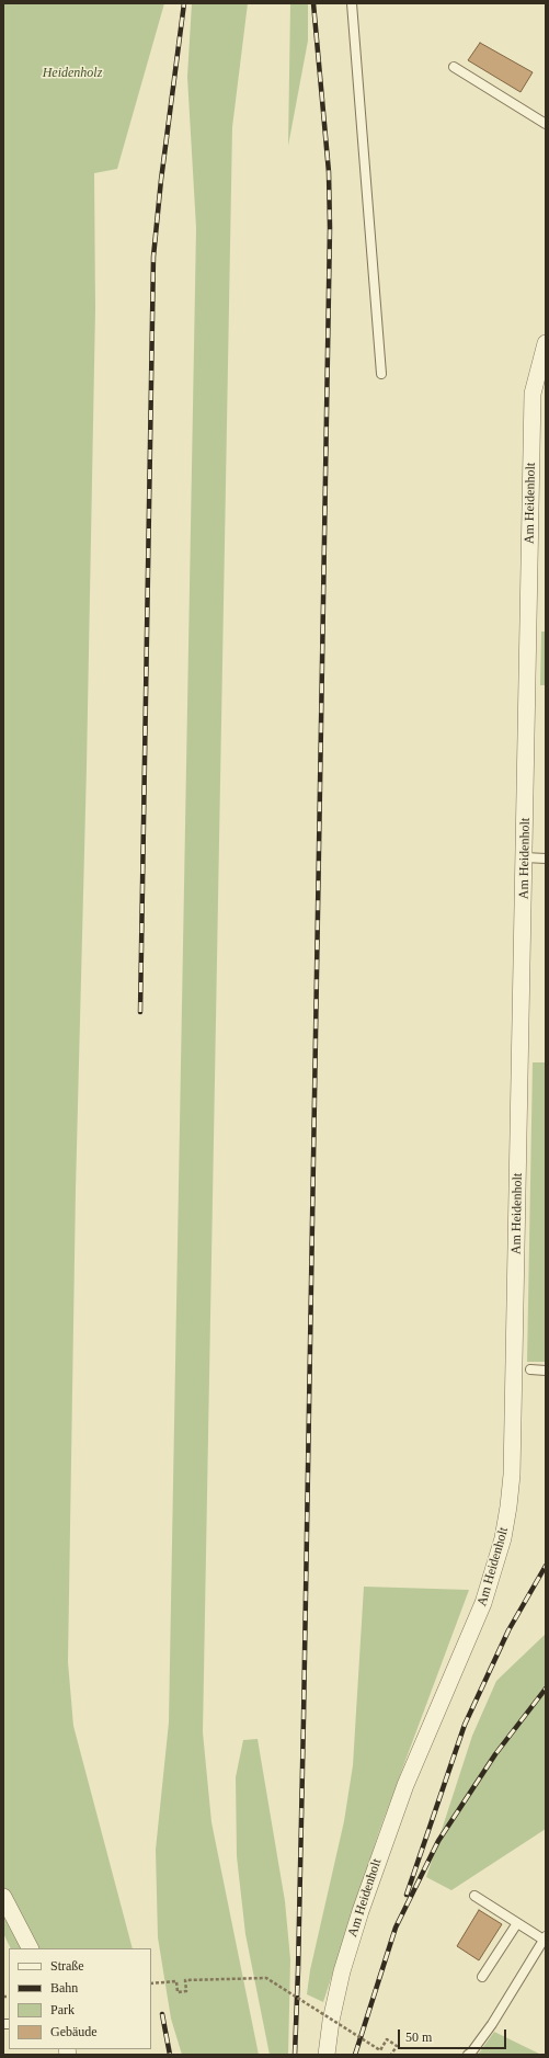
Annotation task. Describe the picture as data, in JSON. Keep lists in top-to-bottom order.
{
  "streets": {
    "street": ["Am Heidenholt"]
  },
  "parks": ["Heidenholz"],
  "legend": [
    "Straße",
    "Bahn",
    "Park",
    "Gebäude"
  ],
  "scale_bar": "50 m"
}
